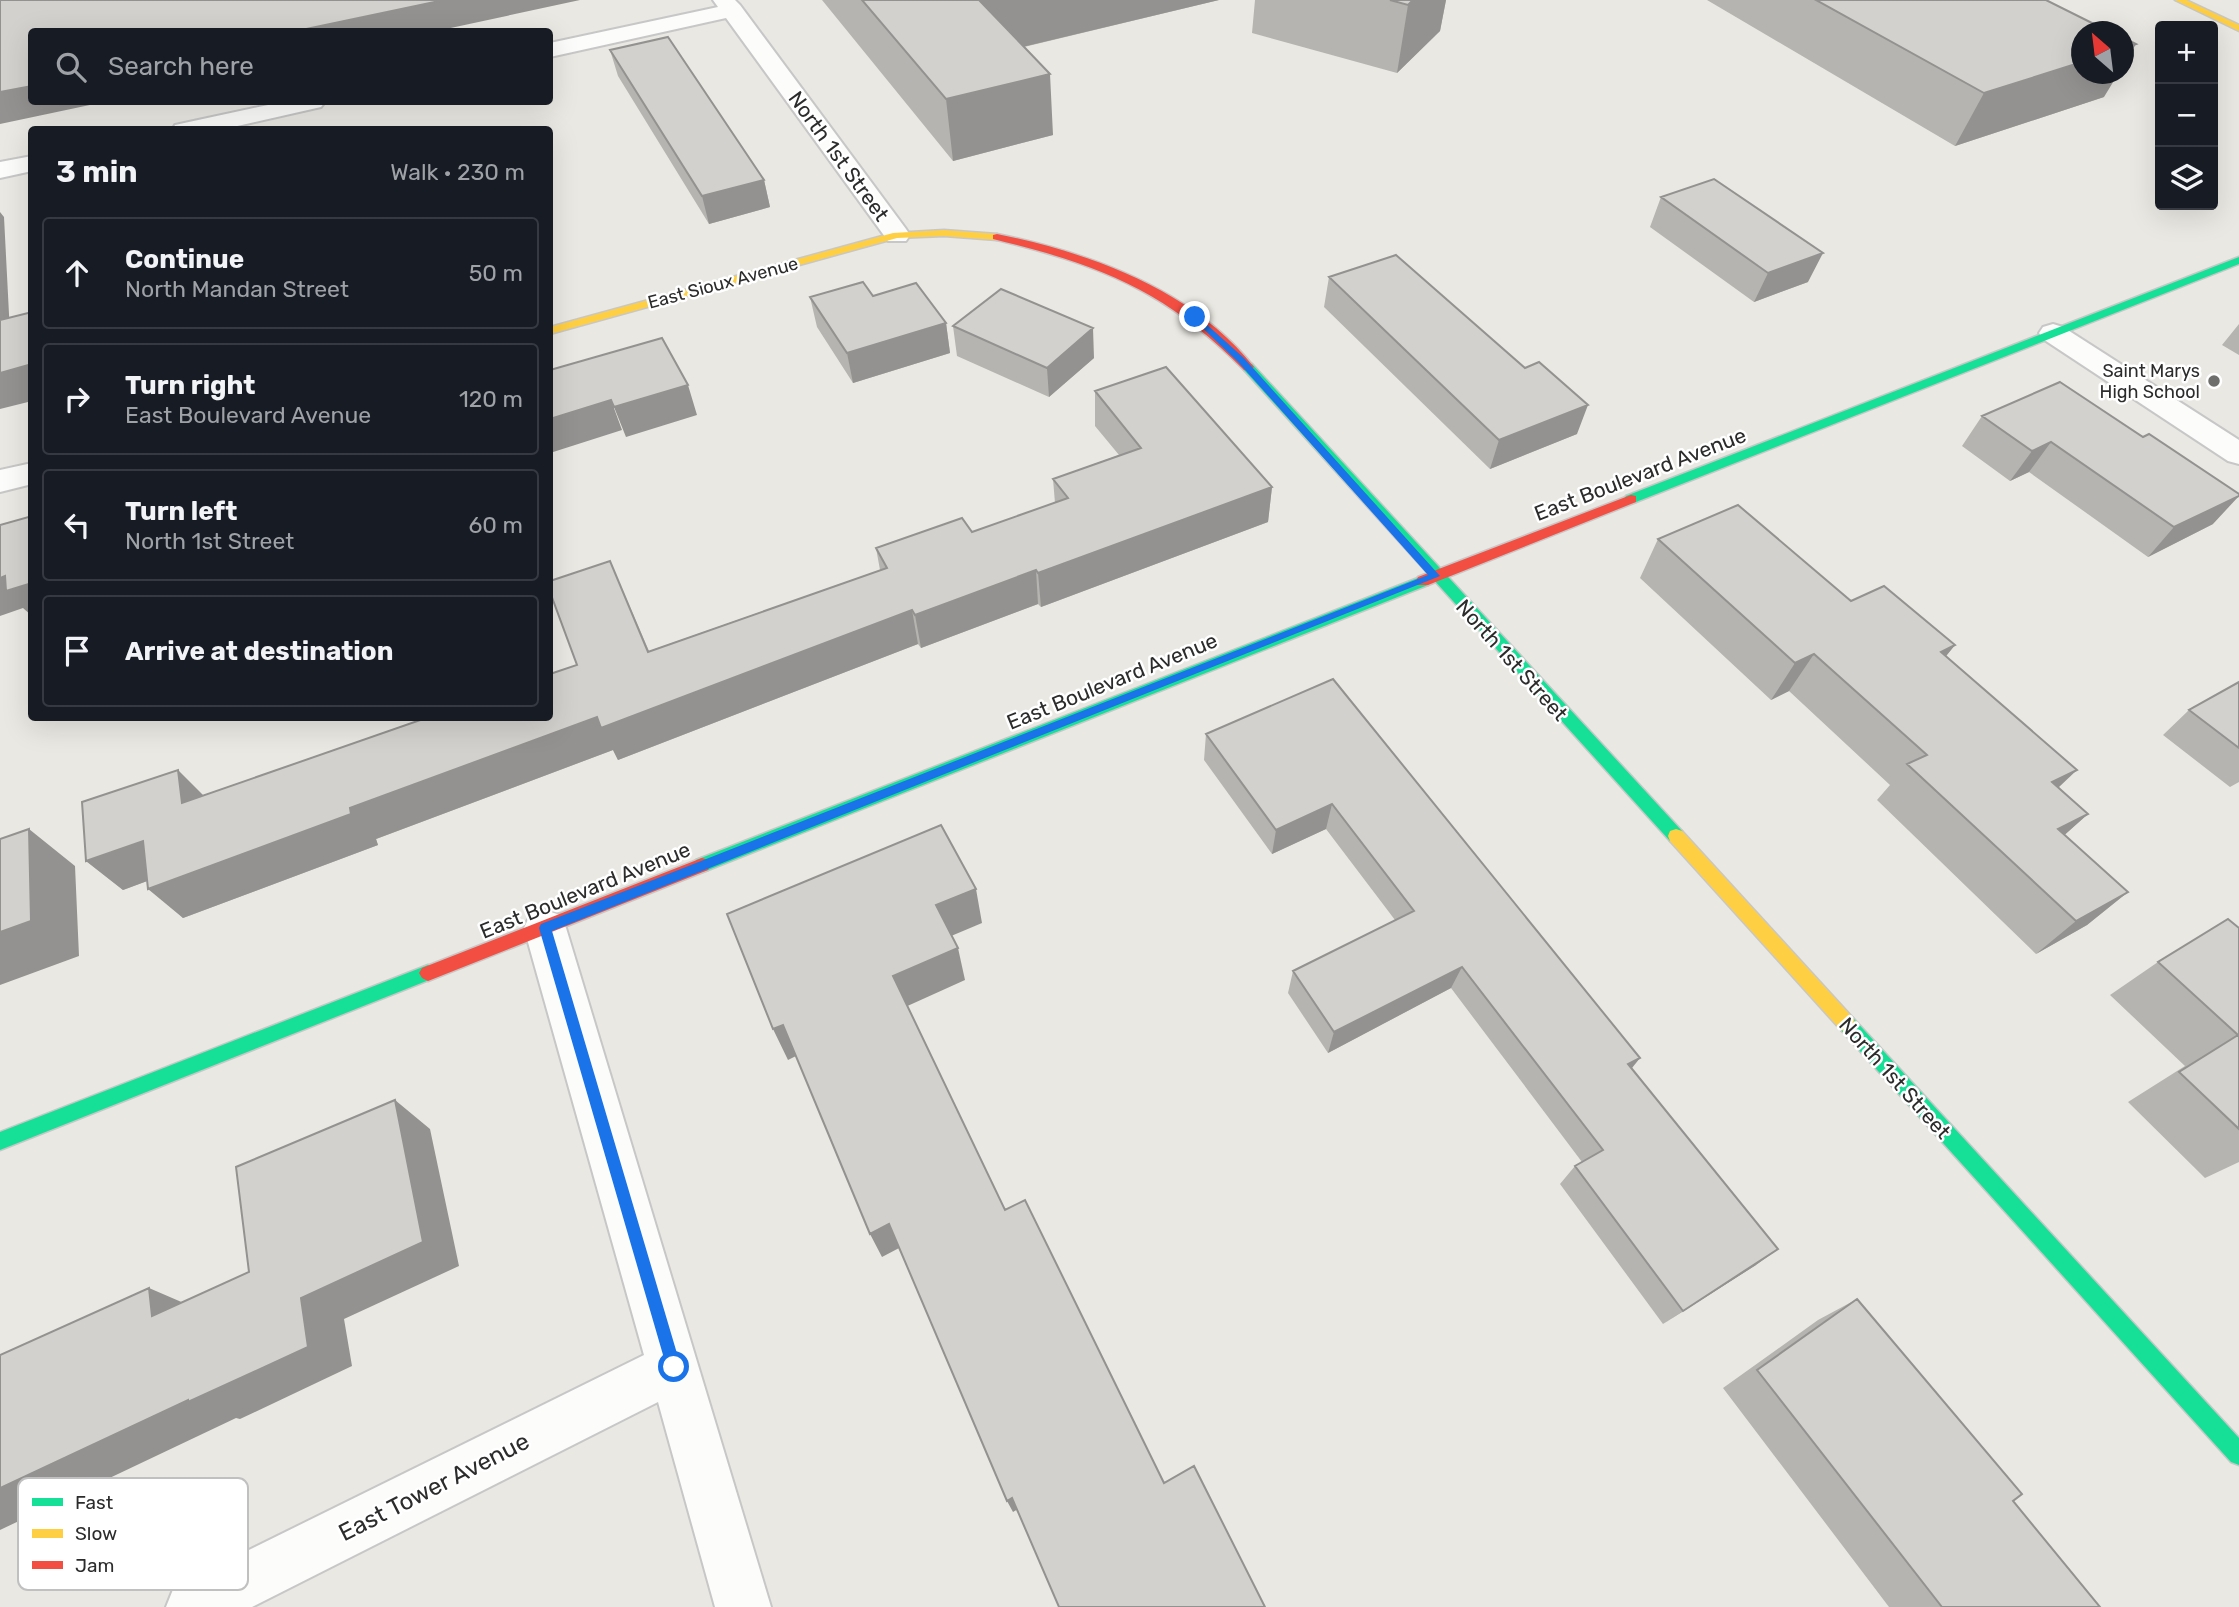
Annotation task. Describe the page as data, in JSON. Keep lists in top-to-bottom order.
{
  "streets": {
    "street": [
      "North 1st Street",
      "East Sioux Avenue",
      "East Boulevard Avenue",
      "East Tower Avenue"
    ]
  },
  "crossings": [
    ["North 1st Street", "East Sioux Avenue"],
    ["North 1st Street", "East Boulevard Avenue"]
  ],
  "places": ["Saint Marys High School"],
  "legend": ["Fast", "Slow", "Jam"],
  "north": "top left",
  "page": {
    "map_buttons": ["+", "−"],
    "search": "Search here",
    "heading": ["3 min", "Walk · 230 m"],
    "list": [
      ["Continue", "North Mandan Street", "50 m"],
      ["Turn right", "East Boulevard Avenue", "120 m"],
      ["Turn left", "North 1st Street", "60 m"],
      "Arrive at destination"
    ]
  }
}
